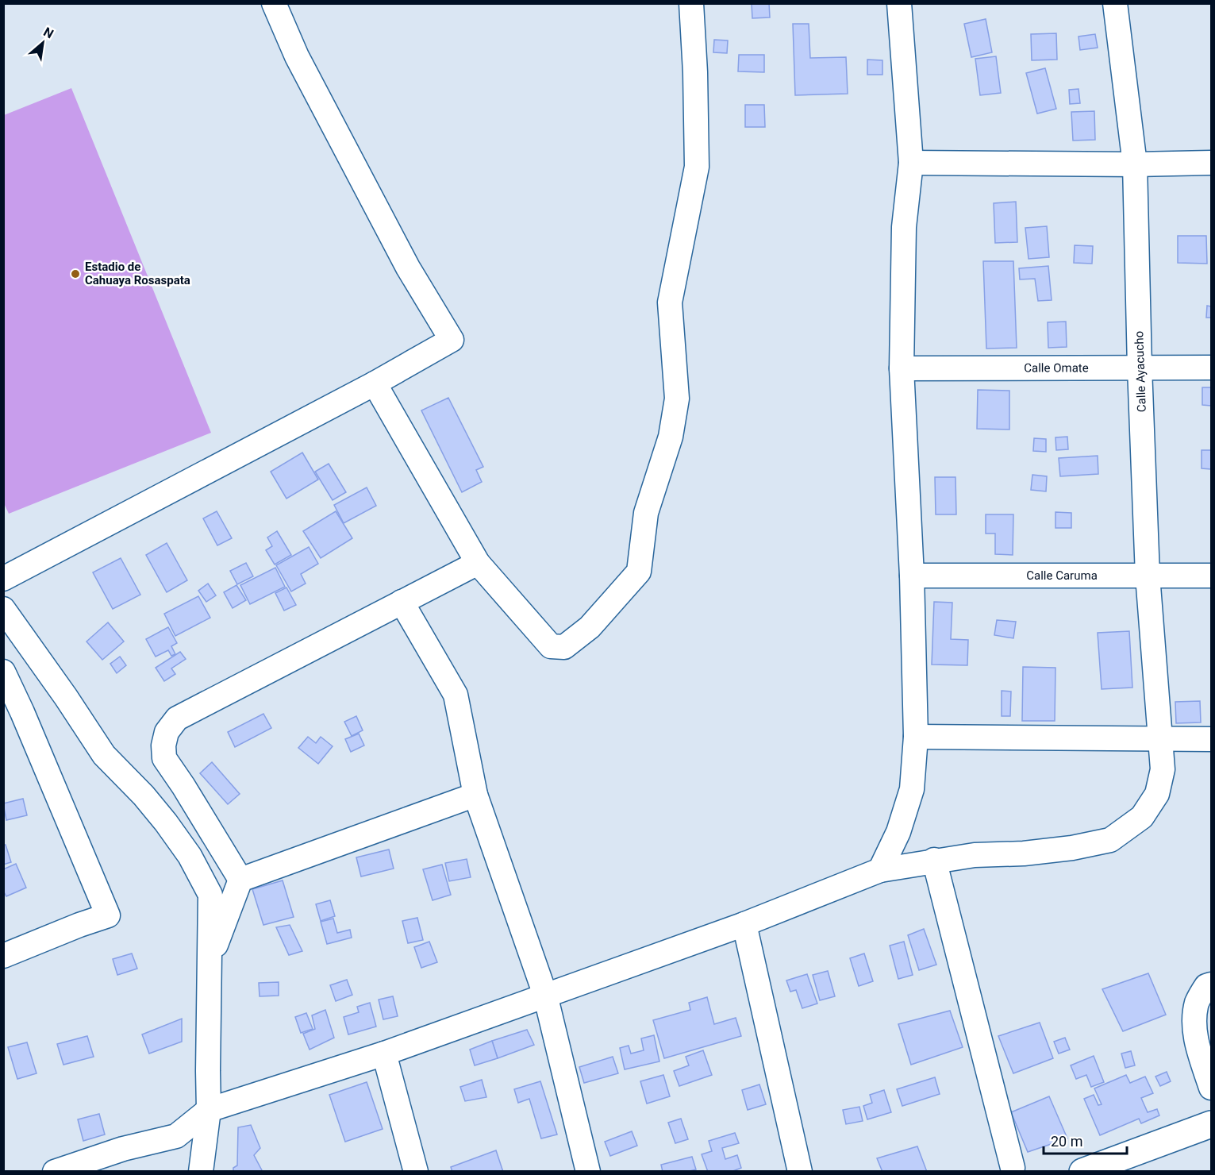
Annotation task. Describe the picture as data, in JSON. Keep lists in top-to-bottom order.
{
  "streets": {
    "street": ["Calle Omate", "Calle Ayacucho", "Calle Caruma"]
  },
  "crossings": [
    ["Calle Omate", "Calle Ayacucho"],
    ["Calle Ayacucho", "Calle Caruma"]
  ],
  "places": ["Estadio de Cahuaya Rosaspata"],
  "scale_bar": "20 m",
  "north": "top right"
}
